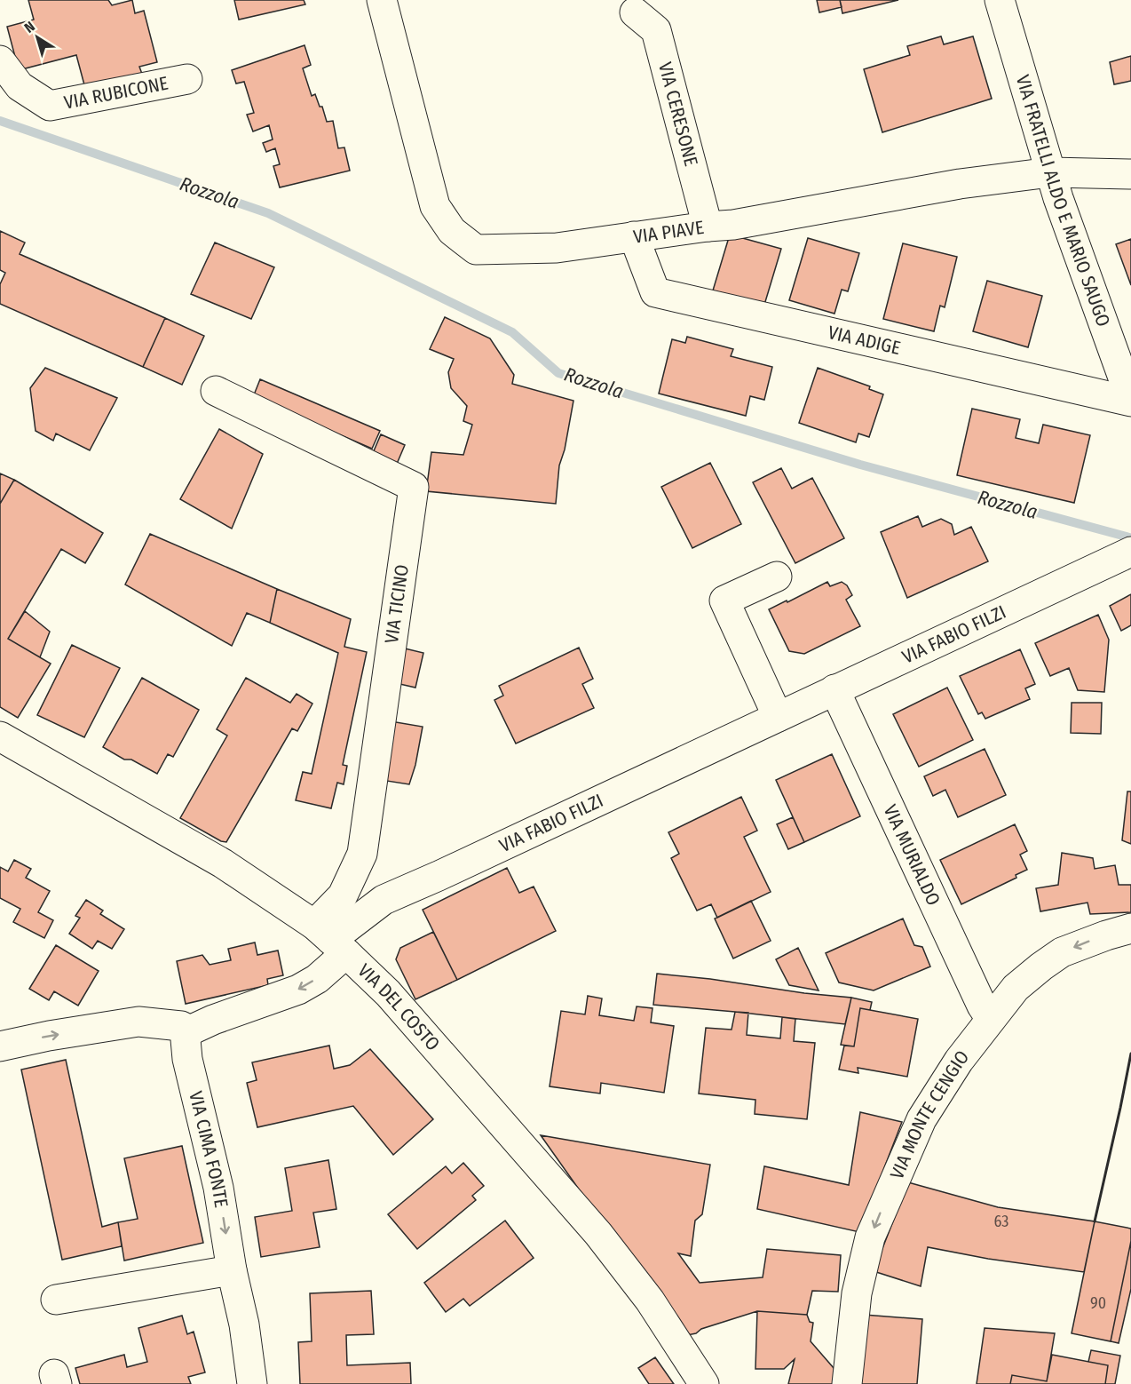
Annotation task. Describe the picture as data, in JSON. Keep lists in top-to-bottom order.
{
  "streets": {
    "street": [
      "VIA RUBICONE",
      "VIA CERESONE",
      "VIA FRATELLI ALDO E MARIO SAUGO",
      "VIA PIAVE",
      "VIA ADIGE",
      "VIA TICINO",
      "VIA FABIO FILZI",
      "VIA MURIALDO",
      "VIA DEL COSTO",
      "VIA MONTE CENGIO",
      "VIA CIMA FONTE"
    ]
  },
  "crossings": [
    ["VIA CERESONE", "VIA PIAVE"],
    ["VIA FRATELLI ALDO E MARIO SAUGO", "VIA PIAVE"],
    ["VIA FRATELLI ALDO E MARIO SAUGO", "VIA ADIGE"],
    ["VIA PIAVE", "VIA ADIGE"],
    ["VIA TICINO", "VIA FABIO FILZI"],
    ["VIA TICINO", "VIA DEL COSTO"],
    ["VIA FABIO FILZI", "VIA MURIALDO"],
    ["VIA FABIO FILZI", "VIA DEL COSTO"],
    ["VIA MURIALDO", "VIA MONTE CENGIO"]
  ],
  "one_way": ["VIA MONTE CENGIO", "VIA CIMA FONTE"],
  "water": ["Rozzola"],
  "house_numbers": ["63", "90"],
  "north": "top left"
}
